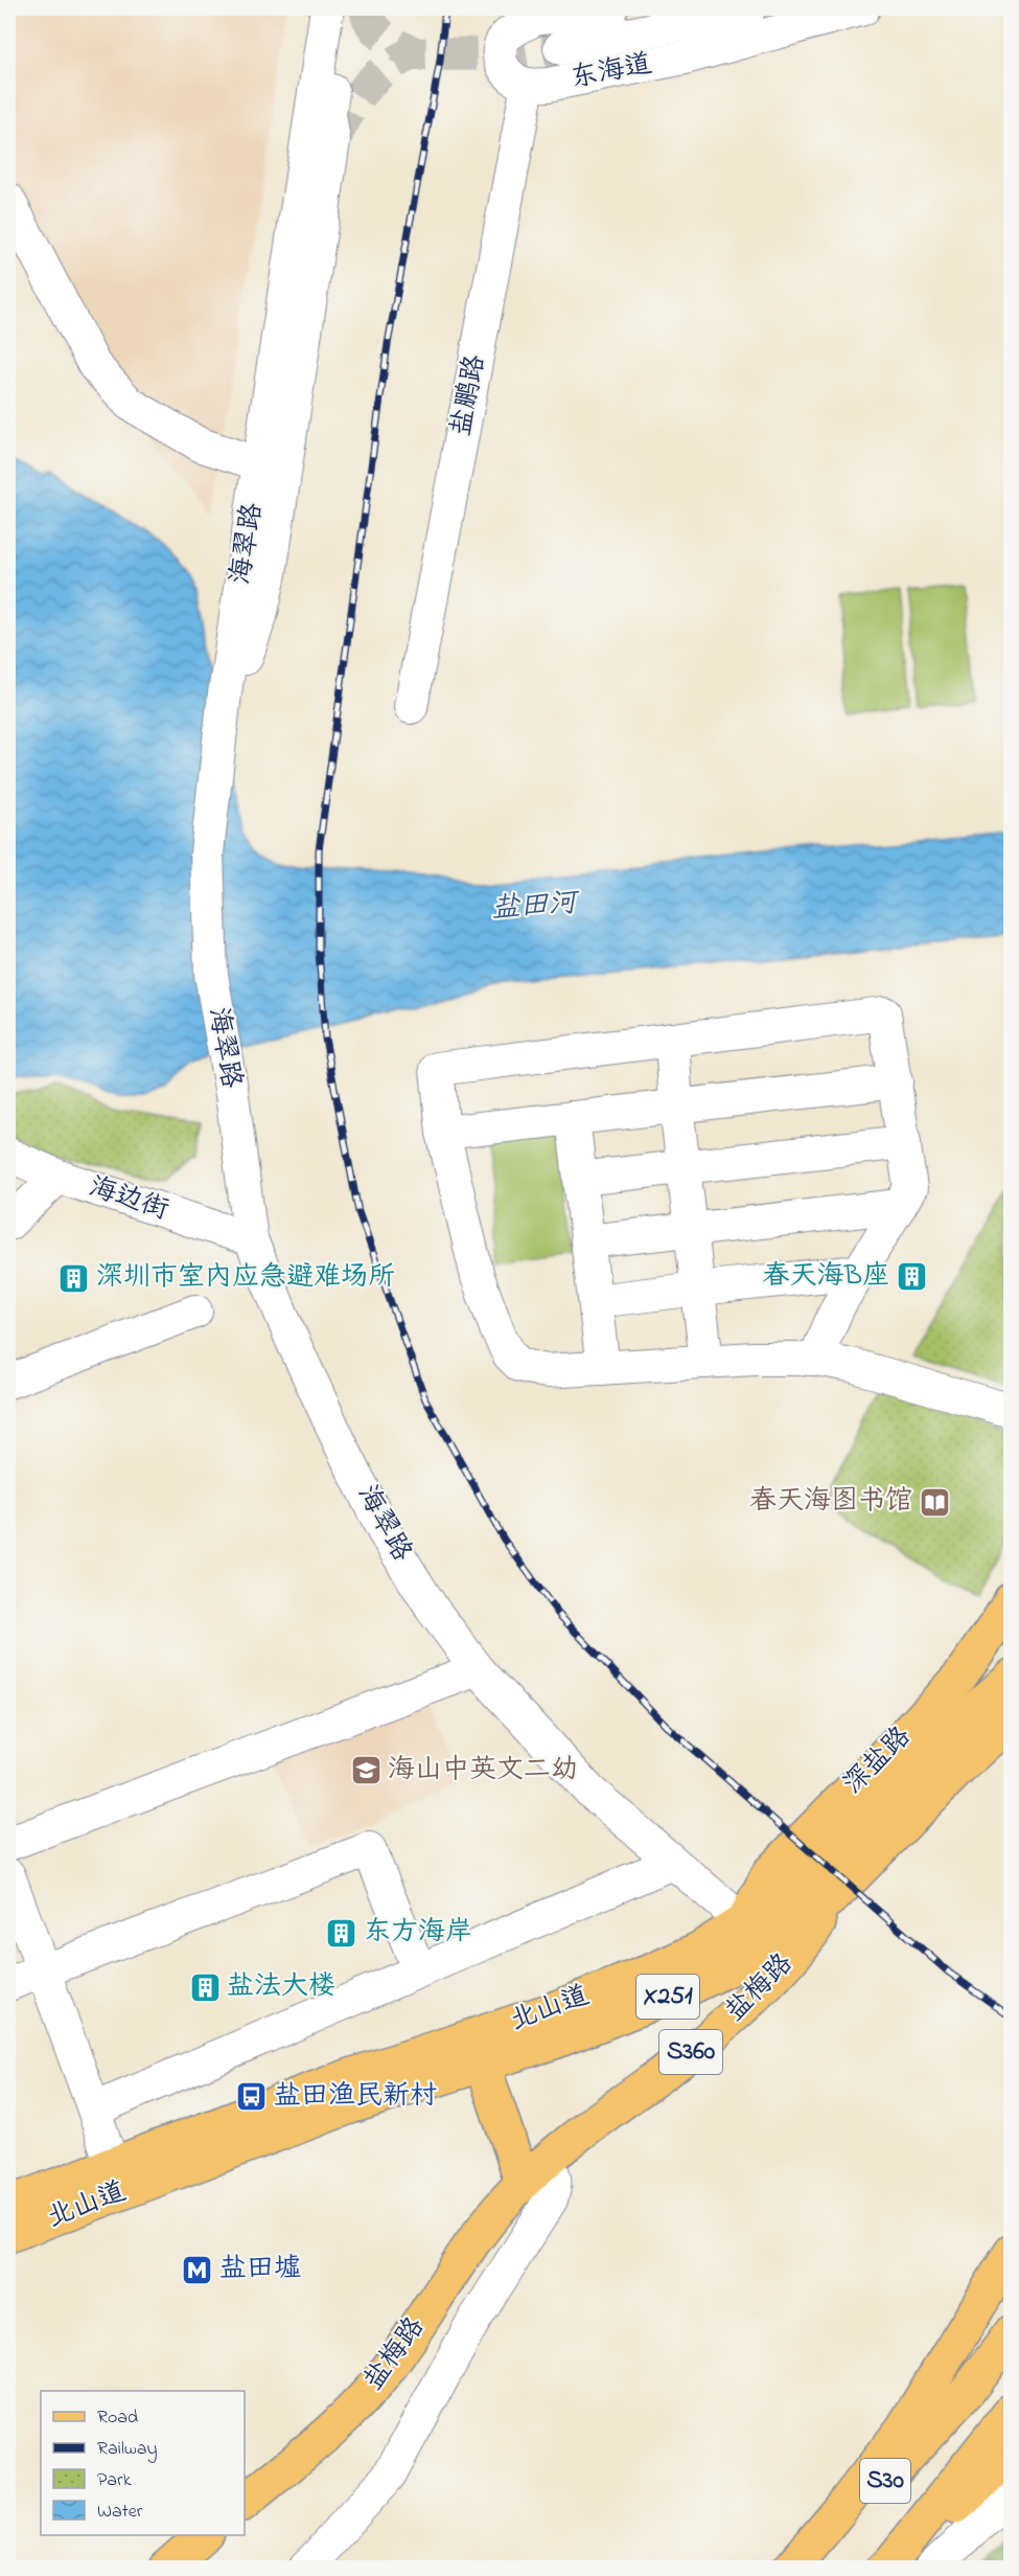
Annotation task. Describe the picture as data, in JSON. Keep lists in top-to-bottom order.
{
  "streets": {
    "main road": [
      "深盐路",
      "盐梅路",
      "X251",
      "北山道",
      "S360",
      "S30"
    ],
    "street": [
      "东海道",
      "盐鹏路",
      "海翠路",
      "海边街"
    ]
  },
  "crossings": [
    ["东海道", "盐鹏路"],
    ["海翠路", "海边街"],
    ["海翠路", "深盐路"],
    ["海翠路", "北山道"],
    ["深盐路", "北山道"],
    ["盐梅路", "北山道"]
  ],
  "water": ["盐田河"],
  "places": {
    "building": [
      "春天海B座",
      "深圳市室内应急避难场所",
      "东方海岸",
      "盐法大楼"
    ],
    "library": ["春天海图书馆"],
    "school or university": ["海山中英文二幼"],
    "bus stop": ["盐田渔民新村"],
    "metro station": ["盐田墟"]
  },
  "legend": [
    "Road",
    "Railway",
    "Park",
    "Water"
  ]
}
